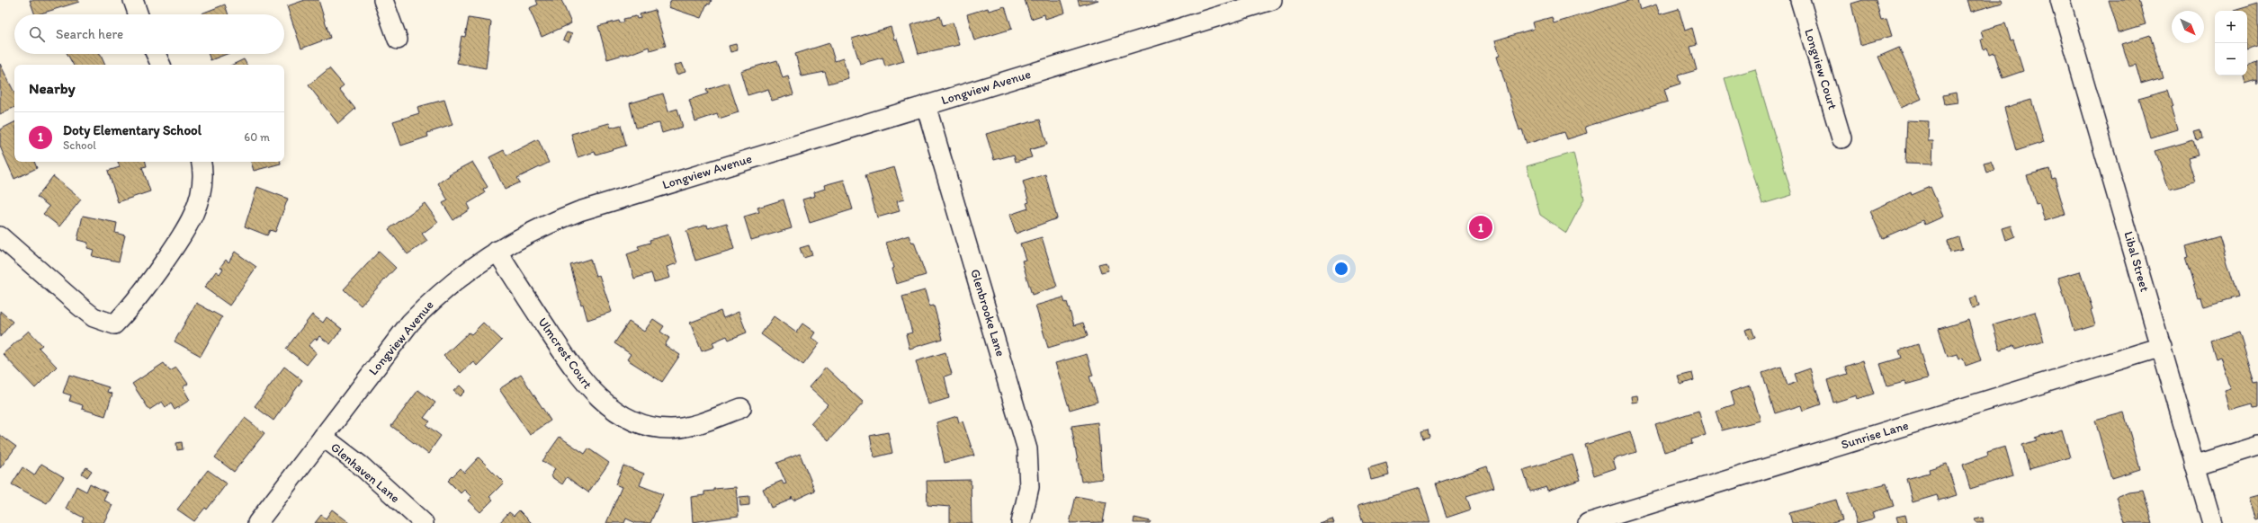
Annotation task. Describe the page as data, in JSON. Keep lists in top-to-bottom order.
{
  "streets": {
    "street": [
      "Longview Court",
      "Longview Avenue",
      "Libal Street",
      "Glenbrooke Lane",
      "Ulmcrest Court",
      "Sunrise Lane",
      "Glenhaven Lane"
    ]
  },
  "crossings": [
    ["Longview Avenue", "Glenbrooke Lane"],
    ["Longview Avenue", "Ulmcrest Court"],
    ["Longview Avenue", "Glenhaven Lane"],
    ["Libal Street", "Sunrise Lane"]
  ],
  "north": "bottom right",
  "page": {
    "map_buttons": ["+", "−"],
    "search": "Search here",
    "heading": "Nearby",
    "list": [
      {
        "mark": "1",
        "name": "Doty Elementary School",
        "note": "School",
        "value": "60 m"
      }
    ],
    "pins": "1"
  }
}
